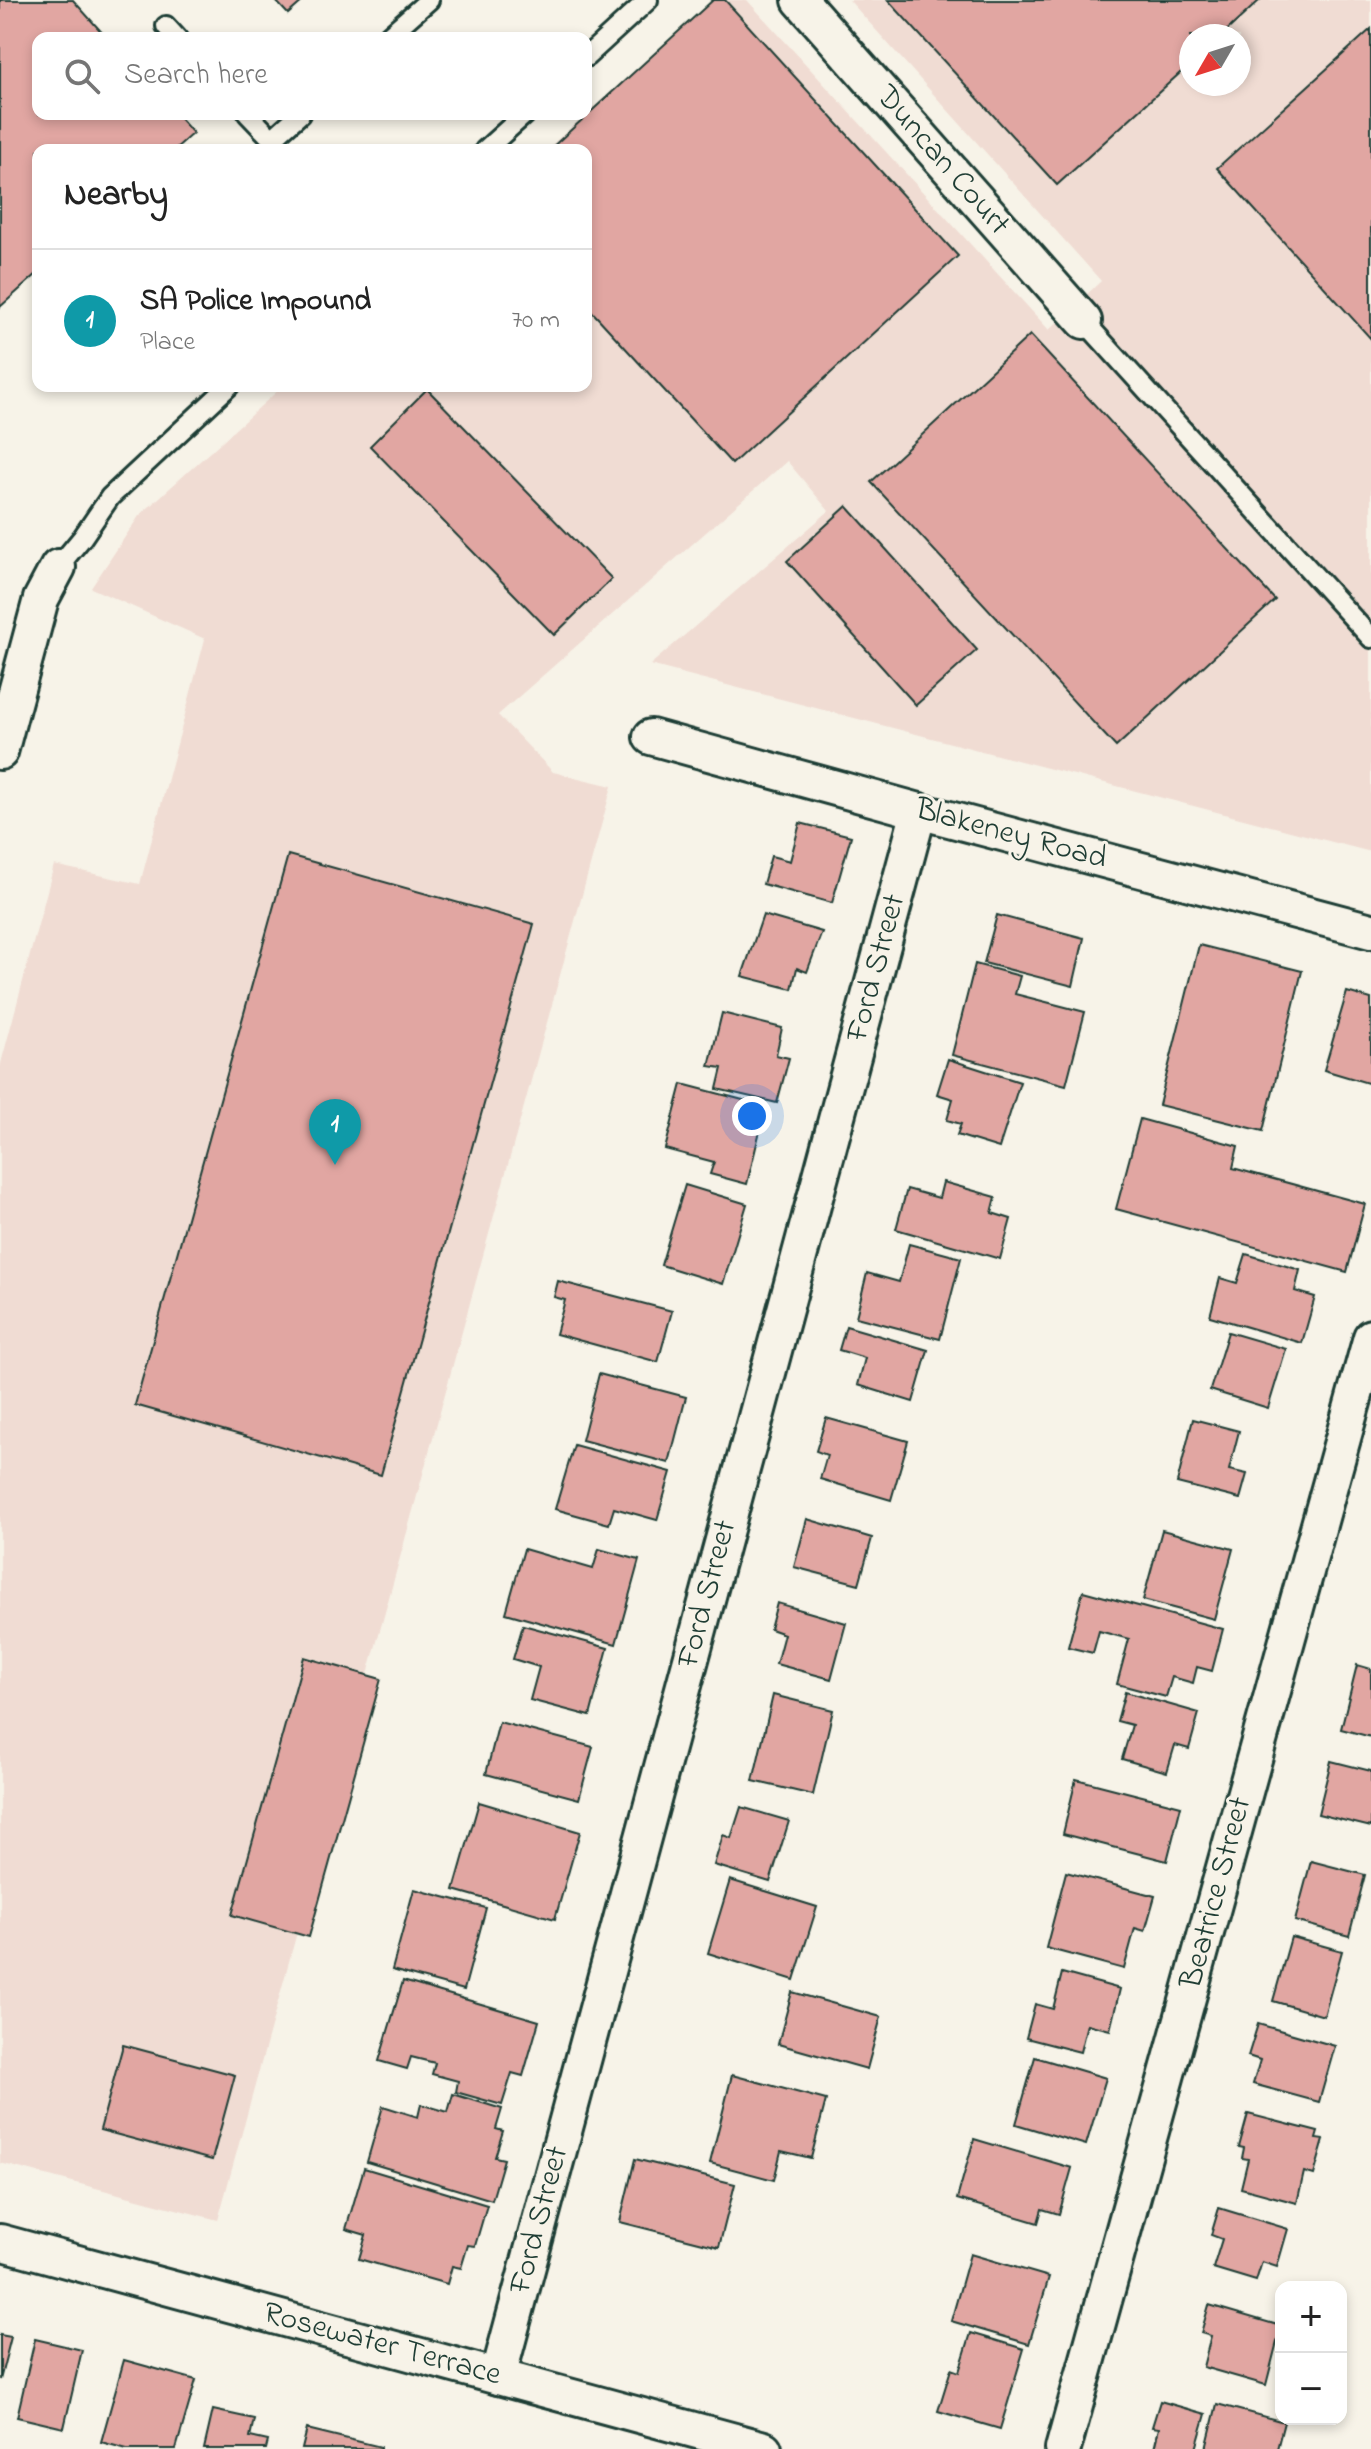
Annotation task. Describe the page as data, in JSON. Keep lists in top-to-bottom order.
{
  "streets": {
    "street": [
      "Duncan Court",
      "Blakeney Road",
      "Ford Street",
      "Beatrice Street",
      "Rosewater Terrace"
    ]
  },
  "crossings": [
    ["Blakeney Road", "Ford Street"],
    ["Ford Street", "Rosewater Terrace"]
  ],
  "north": "bottom left",
  "page": {
    "search": "Search here",
    "heading": "Nearby",
    "list": [
      {
        "mark": "1",
        "name": "SA Police Impound",
        "note": "Place",
        "value": "70 m"
      }
    ],
    "pins": "1",
    "map_buttons": ["+", "−"]
  }
}
